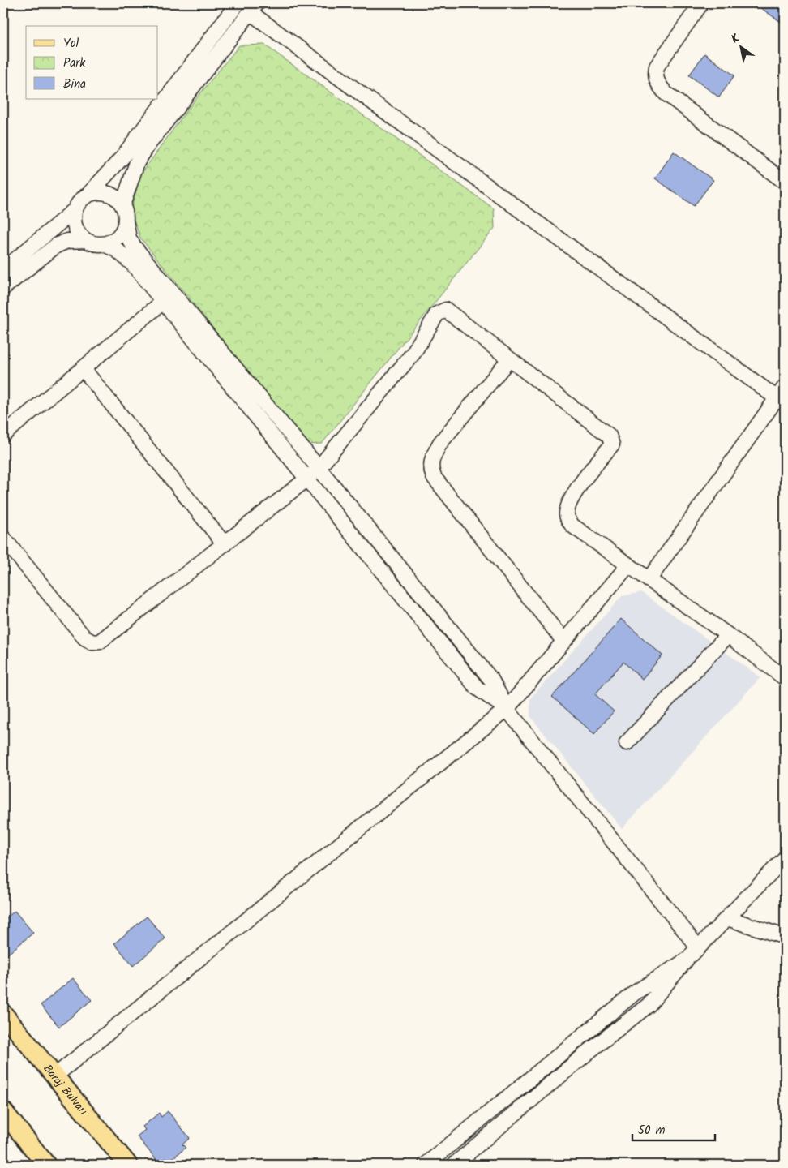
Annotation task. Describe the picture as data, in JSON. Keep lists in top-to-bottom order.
{
  "streets": {
    "main road": ["Baraj Bulvarı"]
  },
  "legend": ["Yol", "Park", "Bina"],
  "scale_bar": "50 m",
  "north": "top left"
}
